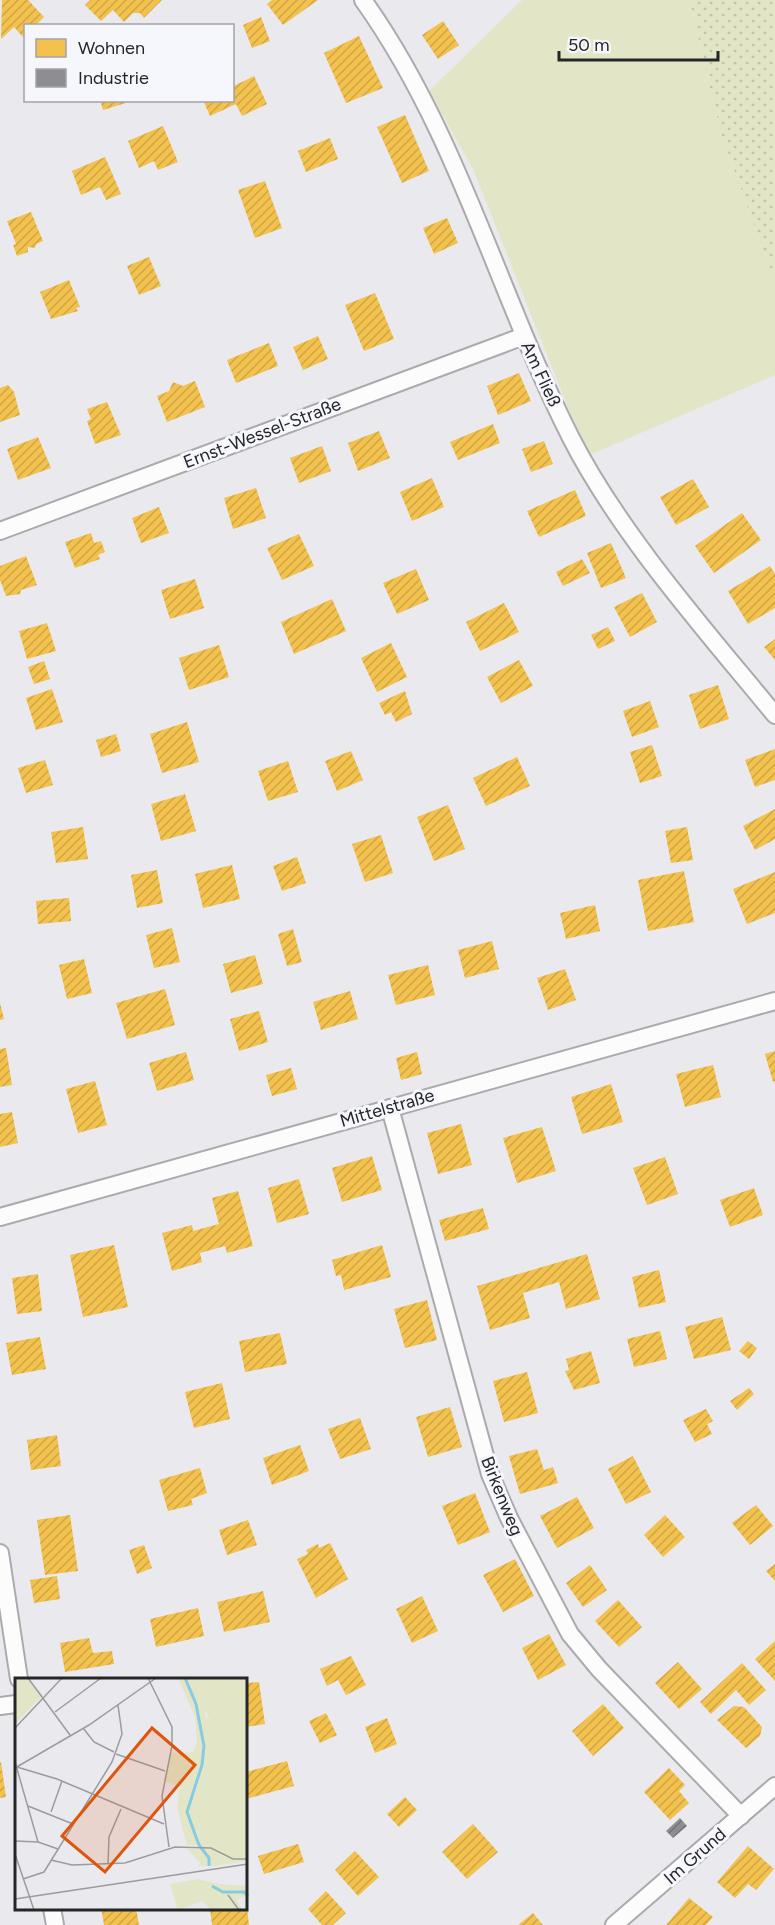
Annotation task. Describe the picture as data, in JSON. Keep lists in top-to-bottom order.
{
  "streets": {
    "street": [
      "Am Fließ",
      "Ernst-Wessel-Straße",
      "Mittelstraße",
      "Birkenweg",
      "Im Grund"
    ]
  },
  "crossings": [
    ["Am Fließ", "Ernst-Wessel-Straße"],
    ["Mittelstraße", "Birkenweg"],
    ["Birkenweg", "Im Grund"]
  ],
  "legend": ["Wohnen", "Industrie"],
  "scale_bar": "50 m"
}
